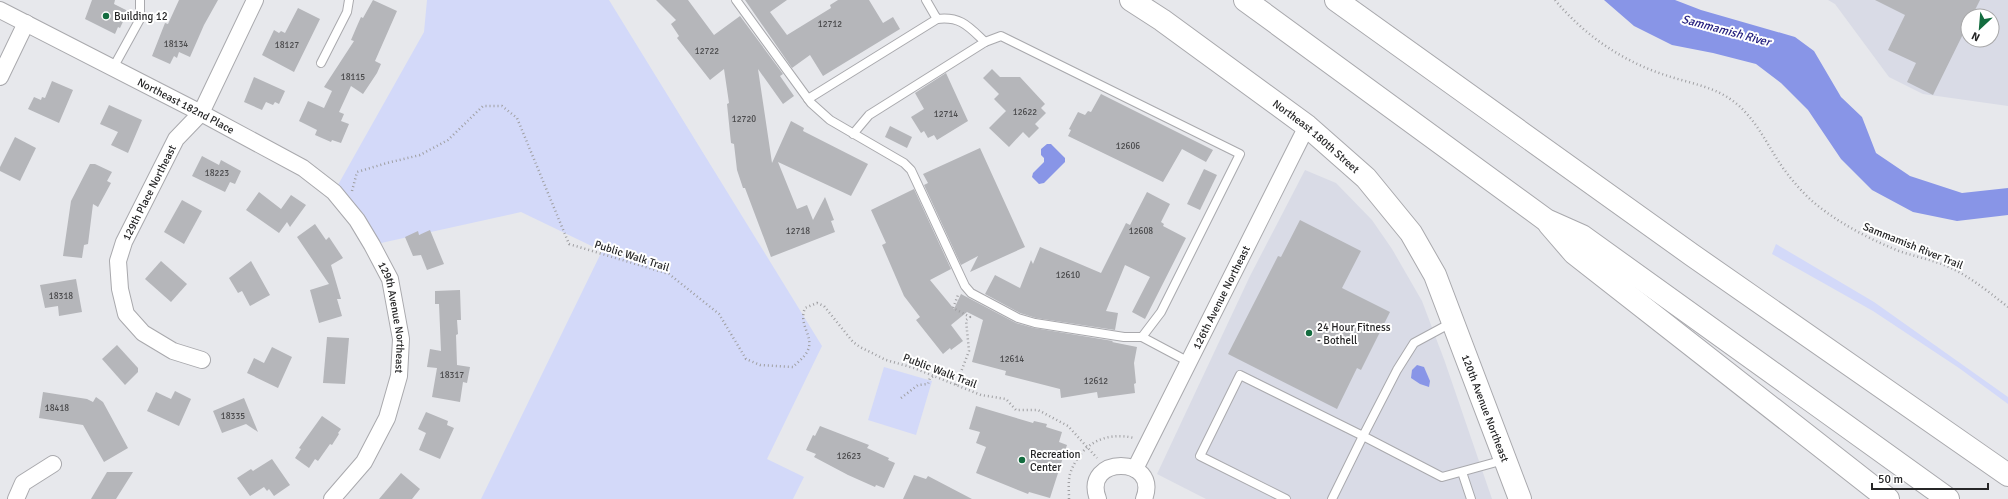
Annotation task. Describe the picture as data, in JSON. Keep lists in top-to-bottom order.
{
  "streets": {
    "main road": ["Northeast 180th Street", "120th Avenue Northeast"],
    "street": [
      "Northeast 182nd Place",
      "129th Place Northeast",
      "126th Avenue Northeast",
      "129th Avenue Northeast"
    ],
    "path": ["Sammamish River Trail", "Public Walk Trail"]
  },
  "crossings": [
    ["Northeast 182nd Place", "129th Place Northeast"],
    ["Northeast 182nd Place", "Public Walk Trail"],
    ["Northeast 182nd Place", "129th Avenue Northeast"],
    ["Northeast 180th Street", "126th Avenue Northeast"],
    ["Northeast 180th Street", "120th Avenue Northeast"]
  ],
  "water": ["Sammamish River"],
  "places": ["Building 12", "24 Hour Fitness - Bothell", "Recreation Center"],
  "house_numbers": [
    "12712",
    "18134",
    "18127",
    "12722",
    "18115",
    "12622",
    "12714",
    "12720",
    "12606",
    "18223",
    "12718",
    "12608",
    "12610",
    "18318",
    "12614",
    "18317",
    "12612",
    "18418",
    "18335",
    "12623"
  ],
  "scale_bar": "50 m",
  "north": "bottom left"
}
